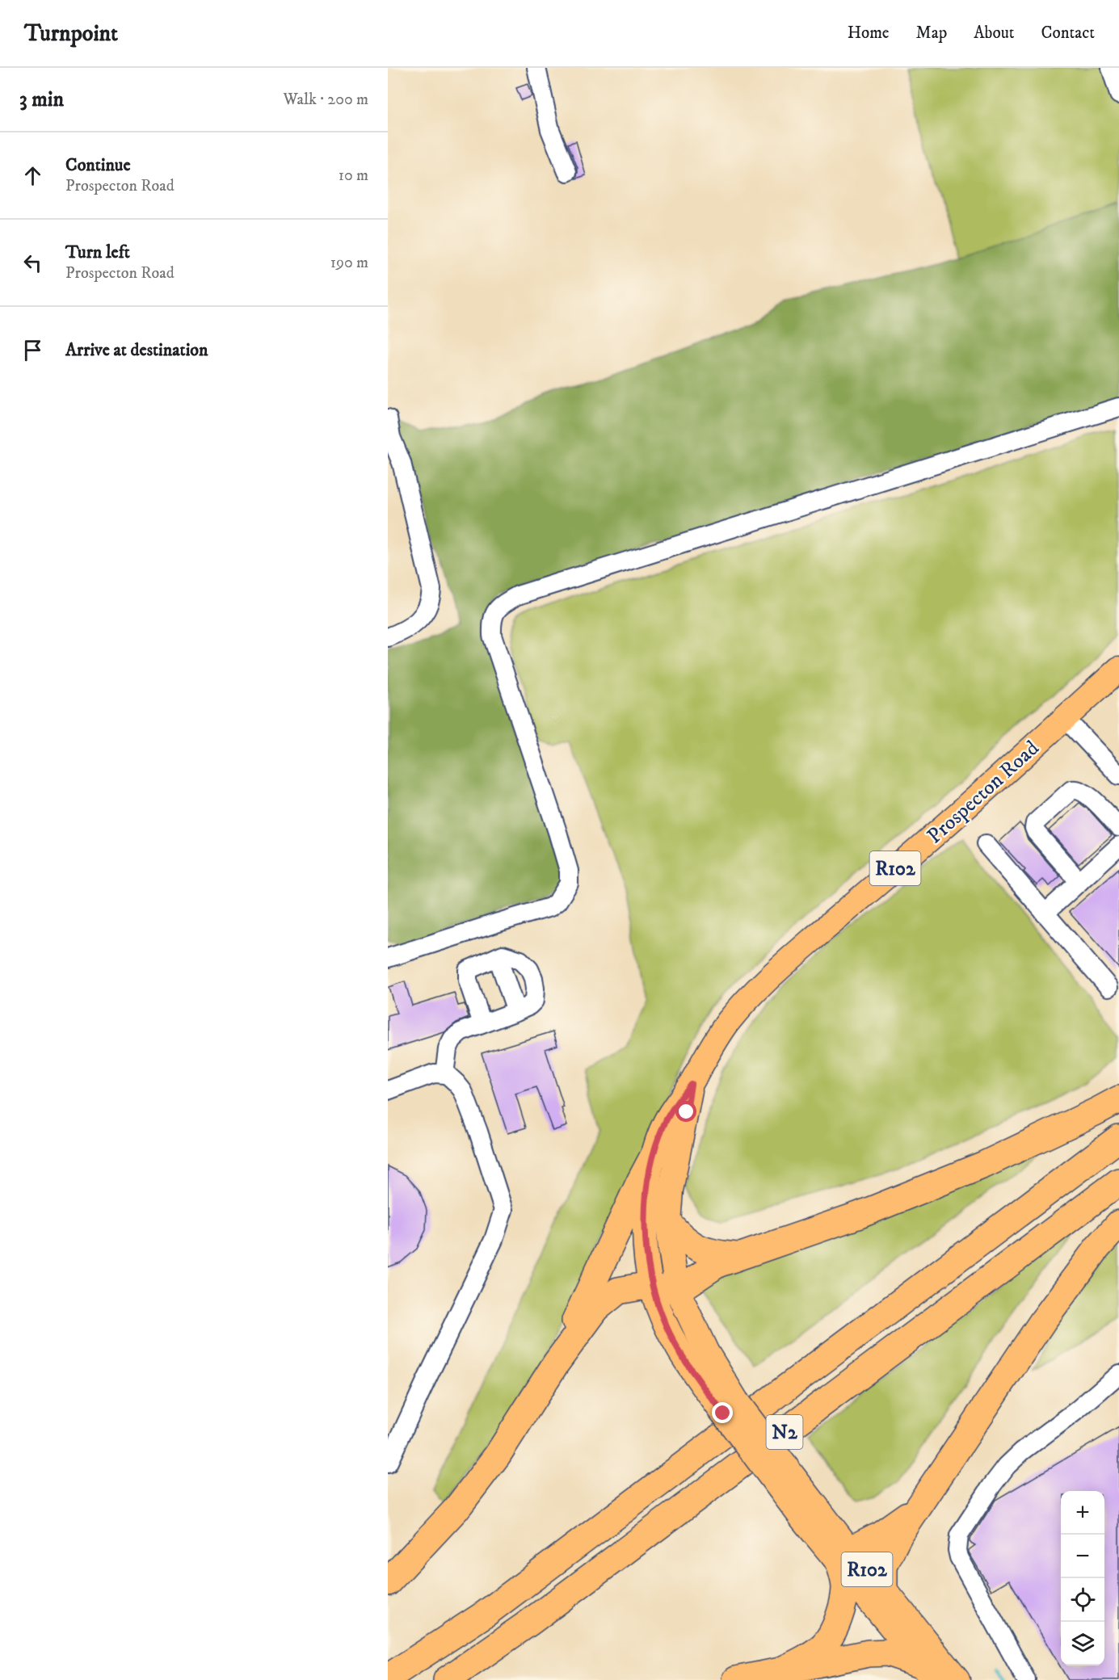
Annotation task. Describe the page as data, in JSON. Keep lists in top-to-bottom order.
{
  "streets": {
    "highway": ["N2"],
    "main road": ["Prospecton Road", "R102"]
  },
  "page": {
    "header": "Turnpoint",
    "nav": [
      "Home",
      "Map",
      "About",
      "Contact"
    ],
    "heading": ["3 min", "Walk · 200 m"],
    "list": [
      ["Continue", "Prospecton Road", "10 m"],
      ["Turn left", "Prospecton Road", "190 m"],
      "Arrive at destination"
    ],
    "map_buttons": ["+", "−"]
  }
}
